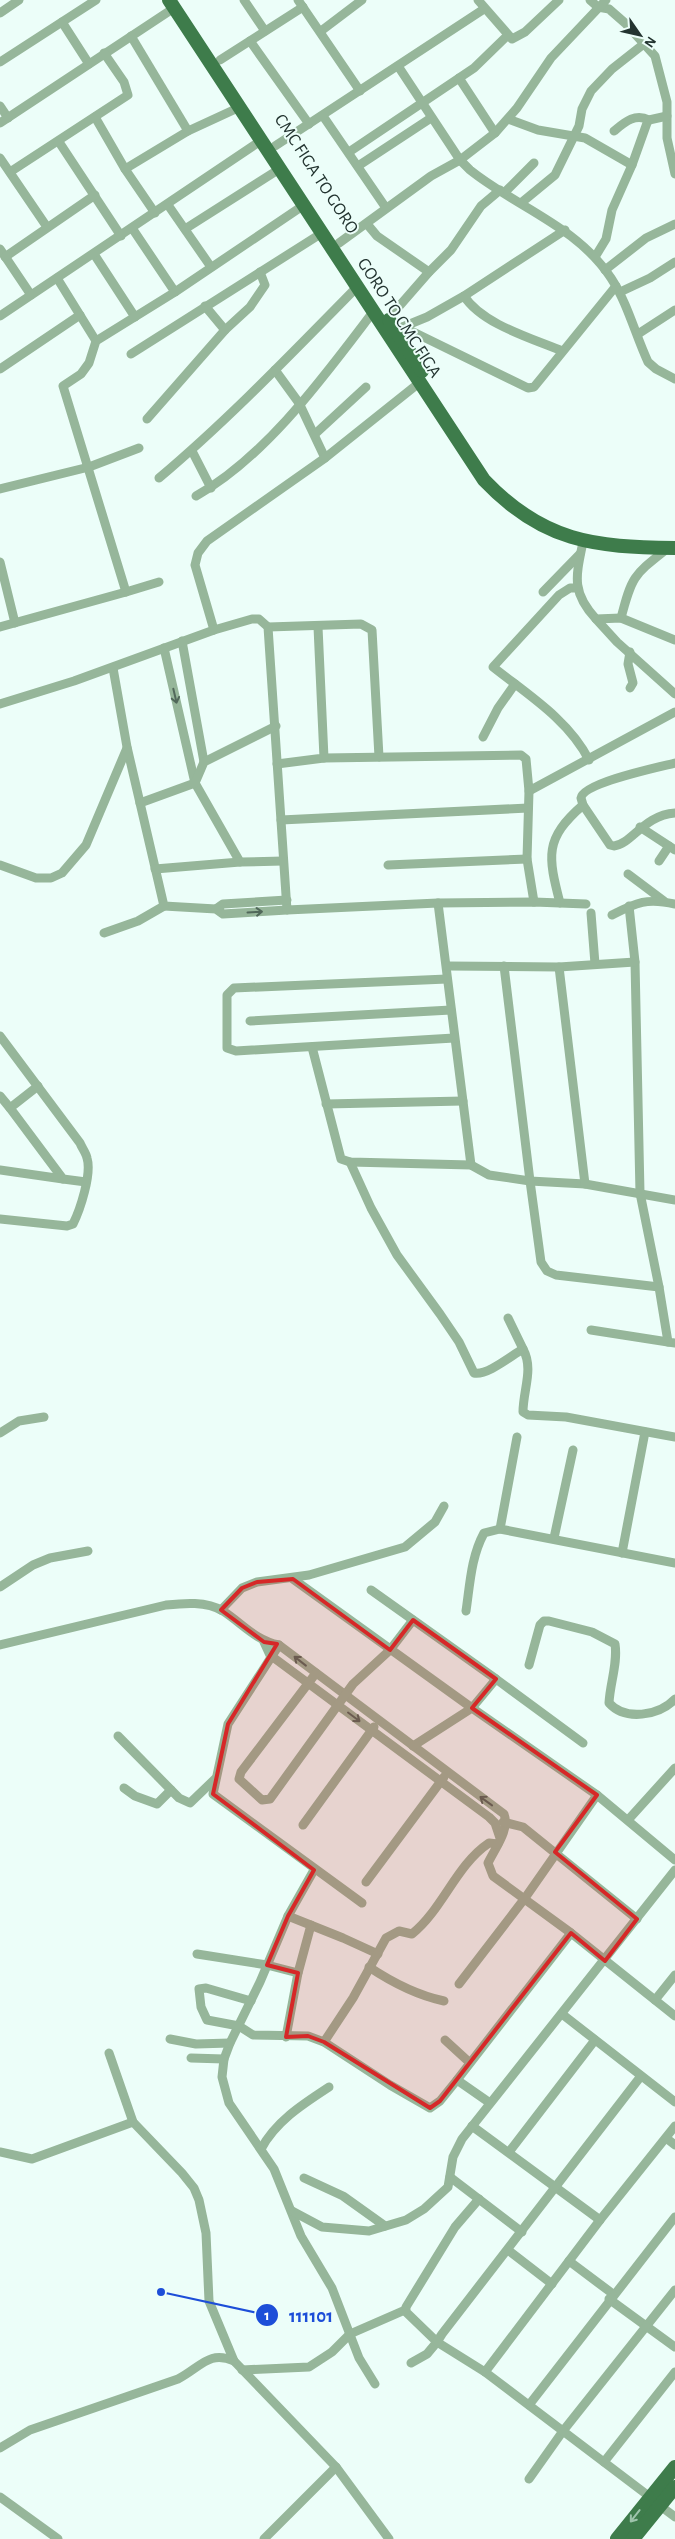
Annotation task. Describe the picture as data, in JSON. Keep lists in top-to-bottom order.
{
  "streets": {
    "main road": ["CMC FIGA TO GORO", "GORO TO CMC FIGA"]
  },
  "crossings": [
    ["CMC FIGA TO GORO", "GORO TO CMC FIGA"]
  ],
  "places": ["111101"],
  "north": "bottom right"
}
